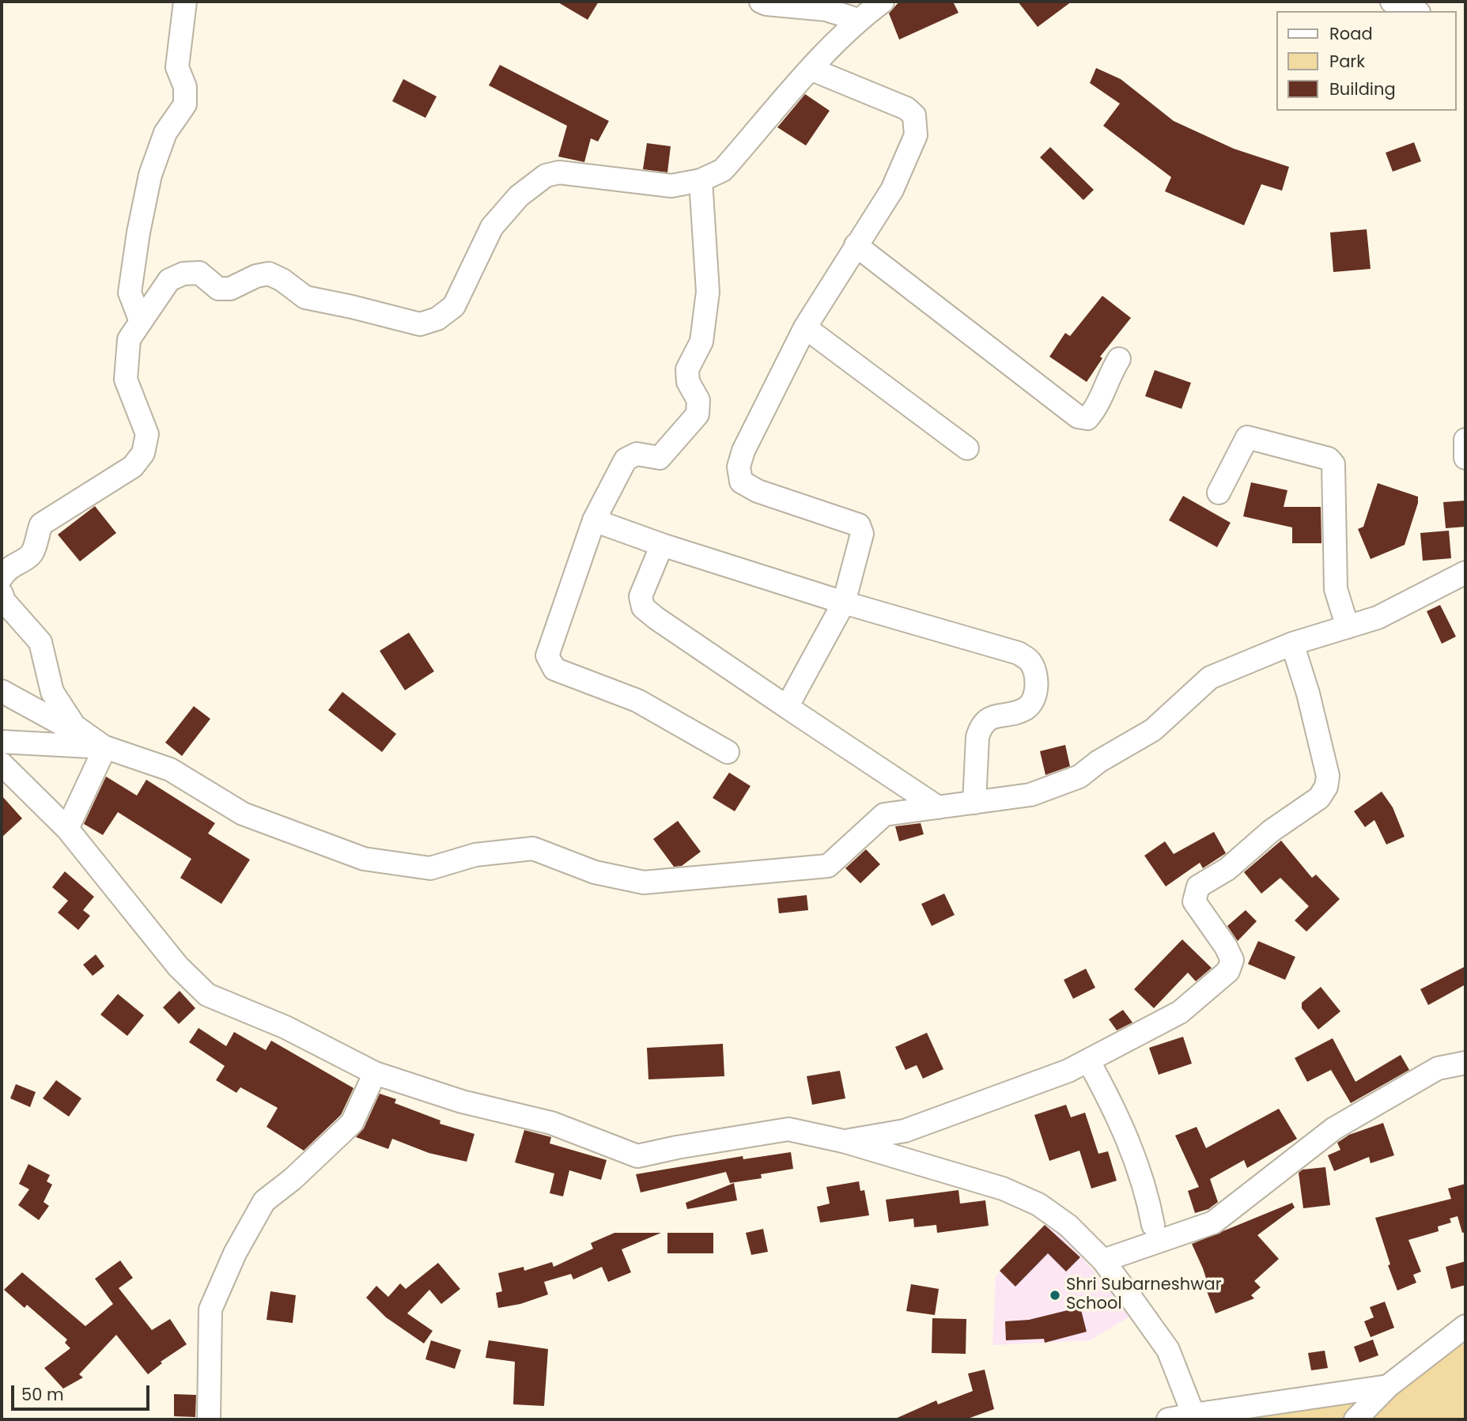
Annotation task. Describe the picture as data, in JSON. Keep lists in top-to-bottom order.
{
  "places": ["Shri Subarneshwar School"],
  "legend": ["Road", "Park", "Building"],
  "scale_bar": "50 m"
}
